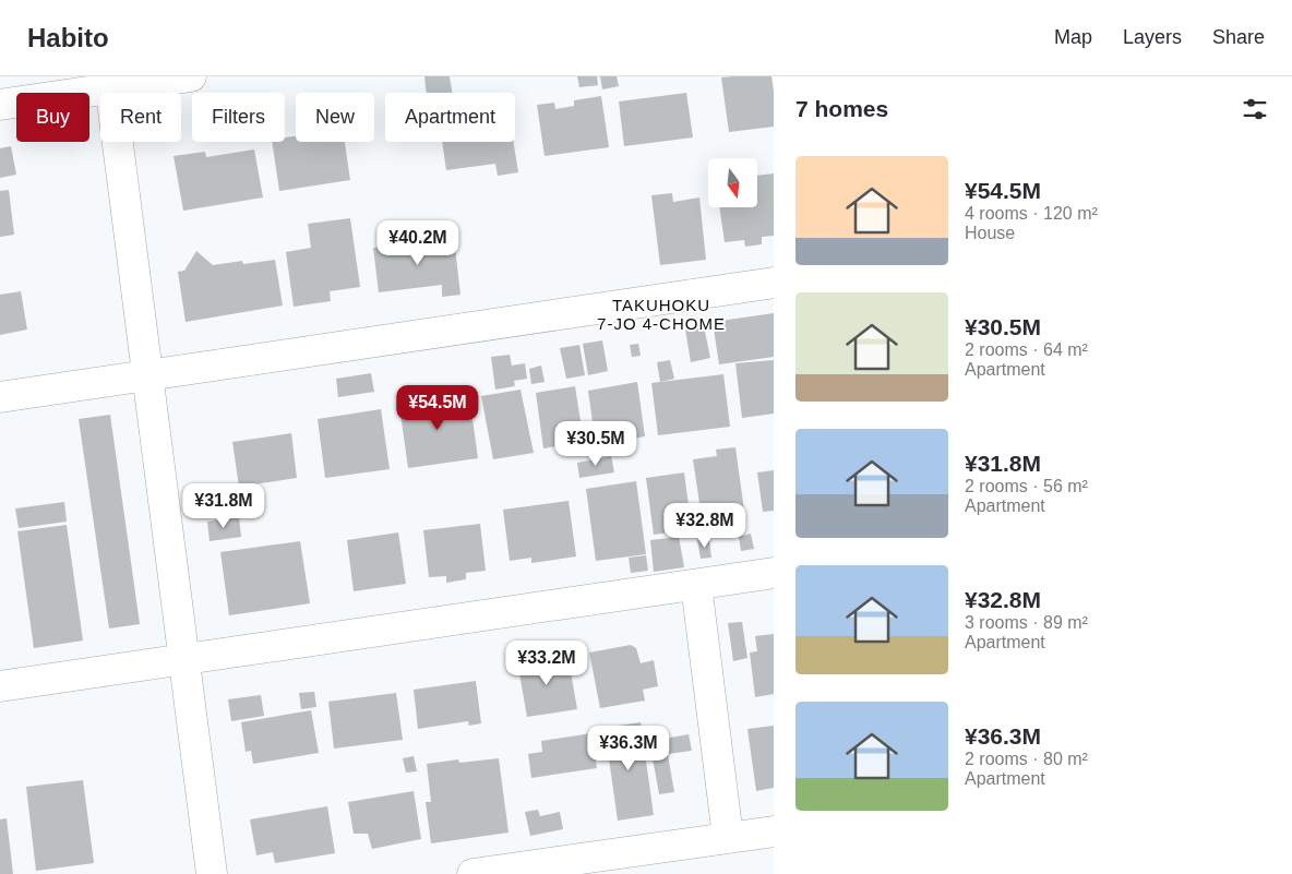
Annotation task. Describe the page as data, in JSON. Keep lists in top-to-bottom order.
{
  "districts": ["TAKUHOKU 7-JO 4-CHOME"],
  "north": "bottom",
  "page": {
    "header": "Habito",
    "nav": ["Map", "Layers", "Share"],
    "heading": "7 homes",
    "chip": [
      "Buy",
      "Rent",
      "Filters",
      "New",
      "Apartment"
    ],
    "list": [
      {
        "name": "¥54.5M",
        "note": "4 rooms · 120 m² · House"
      },
      {
        "name": "¥30.5M",
        "note": "2 rooms · 64 m² · Apartment"
      },
      {
        "name": "¥31.8M",
        "note": "2 rooms · 56 m² · Apartment"
      },
      {
        "name": "¥32.8M",
        "note": "3 rooms · 89 m² · Apartment"
      },
      {
        "name": "¥36.3M",
        "note": "2 rooms · 80 m² · Apartment"
      }
    ],
    "price": [
      "¥40.2M",
      "¥54.5M",
      "¥30.5M",
      "¥31.8M",
      "¥32.8M",
      "¥33.2M",
      "¥36.3M"
    ]
  }
}
